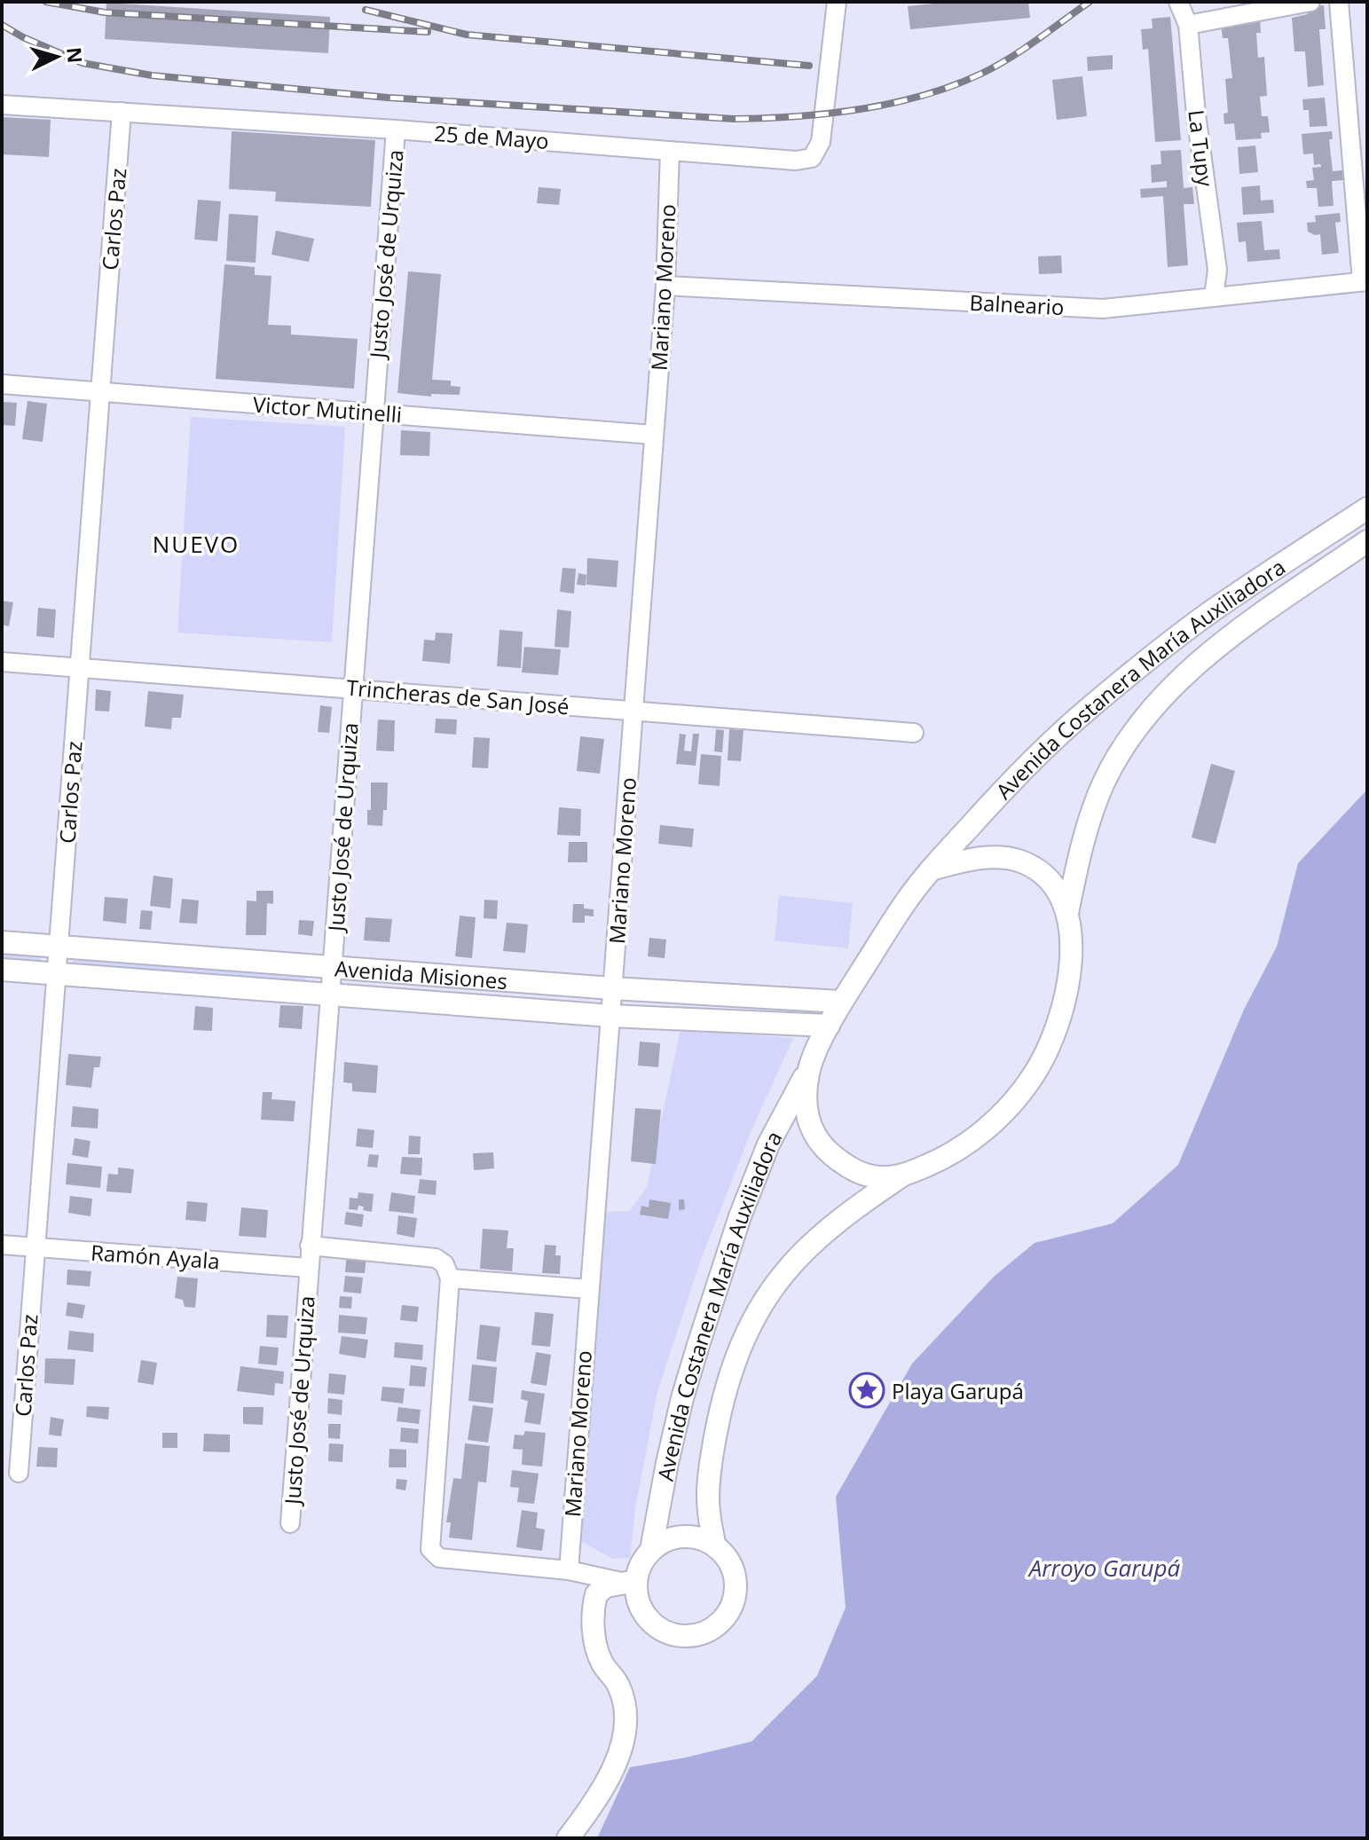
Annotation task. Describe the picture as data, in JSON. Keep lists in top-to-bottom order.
{
  "streets": {
    "main road": ["Avenida Costanera María Auxiliadora", "Avenida Misiones"],
    "street": [
      "25 de Mayo",
      "La Tupy",
      "Carlos Paz",
      "Justo José de Urquiza",
      "Mariano Moreno",
      "Balneario",
      "Victor Mutinelli",
      "Trincheras de San José",
      "Ramón Ayala"
    ]
  },
  "crossings": [
    ["25 de Mayo", "Carlos Paz"],
    ["25 de Mayo", "Justo José de Urquiza"],
    ["25 de Mayo", "Mariano Moreno"],
    ["La Tupy", "Balneario"],
    ["Carlos Paz", "Victor Mutinelli"],
    ["Carlos Paz", "Trincheras de San José"],
    ["Carlos Paz", "Avenida Misiones"],
    ["Carlos Paz", "Ramón Ayala"],
    ["Justo José de Urquiza", "Victor Mutinelli"],
    ["Justo José de Urquiza", "Trincheras de San José"],
    ["Justo José de Urquiza", "Avenida Misiones"],
    ["Justo José de Urquiza", "Ramón Ayala"],
    ["Mariano Moreno", "Balneario"],
    ["Mariano Moreno", "Victor Mutinelli"],
    ["Mariano Moreno", "Trincheras de San José"],
    ["Mariano Moreno", "Avenida Misiones"],
    ["Avenida Costanera María Auxiliadora", "Avenida Misiones"]
  ],
  "districts": ["NUEVO"],
  "water": ["Arroyo Garupá"],
  "places": {
    "place": ["Playa Garupá"]
  },
  "north": "right"
}
